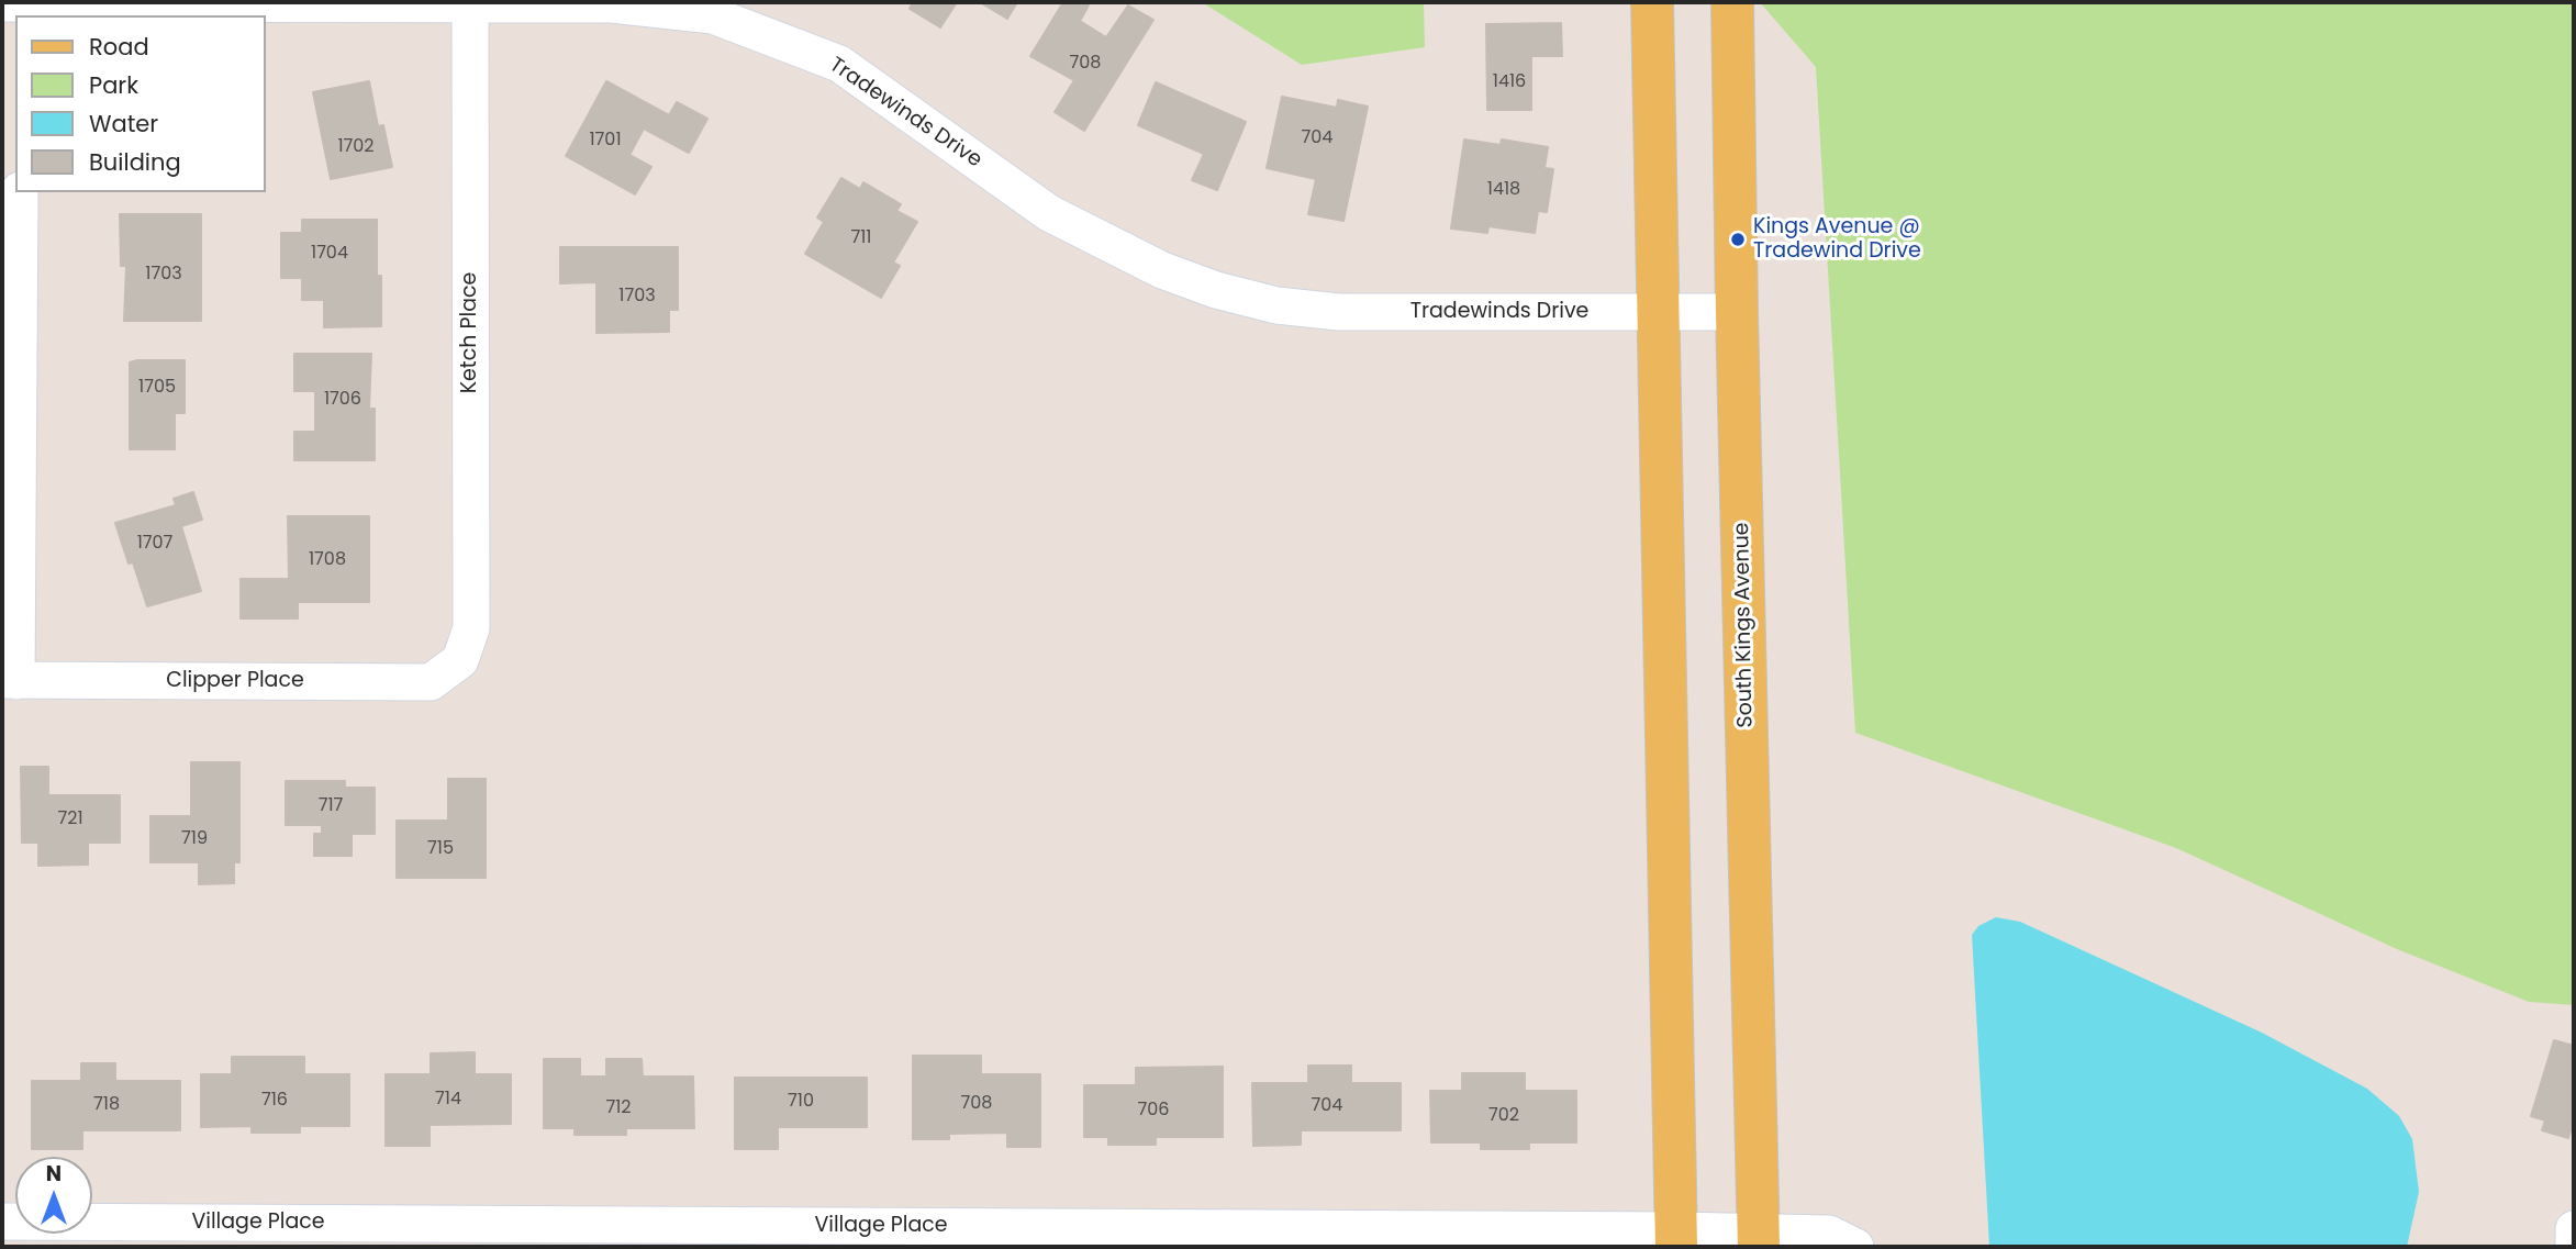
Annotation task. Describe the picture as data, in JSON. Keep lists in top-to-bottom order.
{
  "streets": {
    "main road": ["South Kings Avenue"],
    "street": [
      "Tradewinds Drive",
      "Ketch Place",
      "Clipper Place",
      "Village Place"
    ]
  },
  "crossings": [
    ["Tradewinds Drive", "Ketch Place"],
    ["Tradewinds Drive", "South Kings Avenue"],
    ["Ketch Place", "Clipper Place"],
    ["South Kings Avenue", "Village Place"]
  ],
  "places": ["Kings Avenue @ Tradewind Drive"],
  "house_numbers": [
    "708",
    "1416",
    "704",
    "1701",
    "1702",
    "1418",
    "711",
    "1704",
    "1703",
    "1703",
    "1705",
    "1706",
    "1707",
    "1708",
    "717",
    "721",
    "719",
    "715",
    "714",
    "716",
    "710",
    "708",
    "718",
    "704",
    "712",
    "706",
    "702"
  ],
  "legend": [
    "Road",
    "Park",
    "Water",
    "Building"
  ],
  "north": "top"
}
